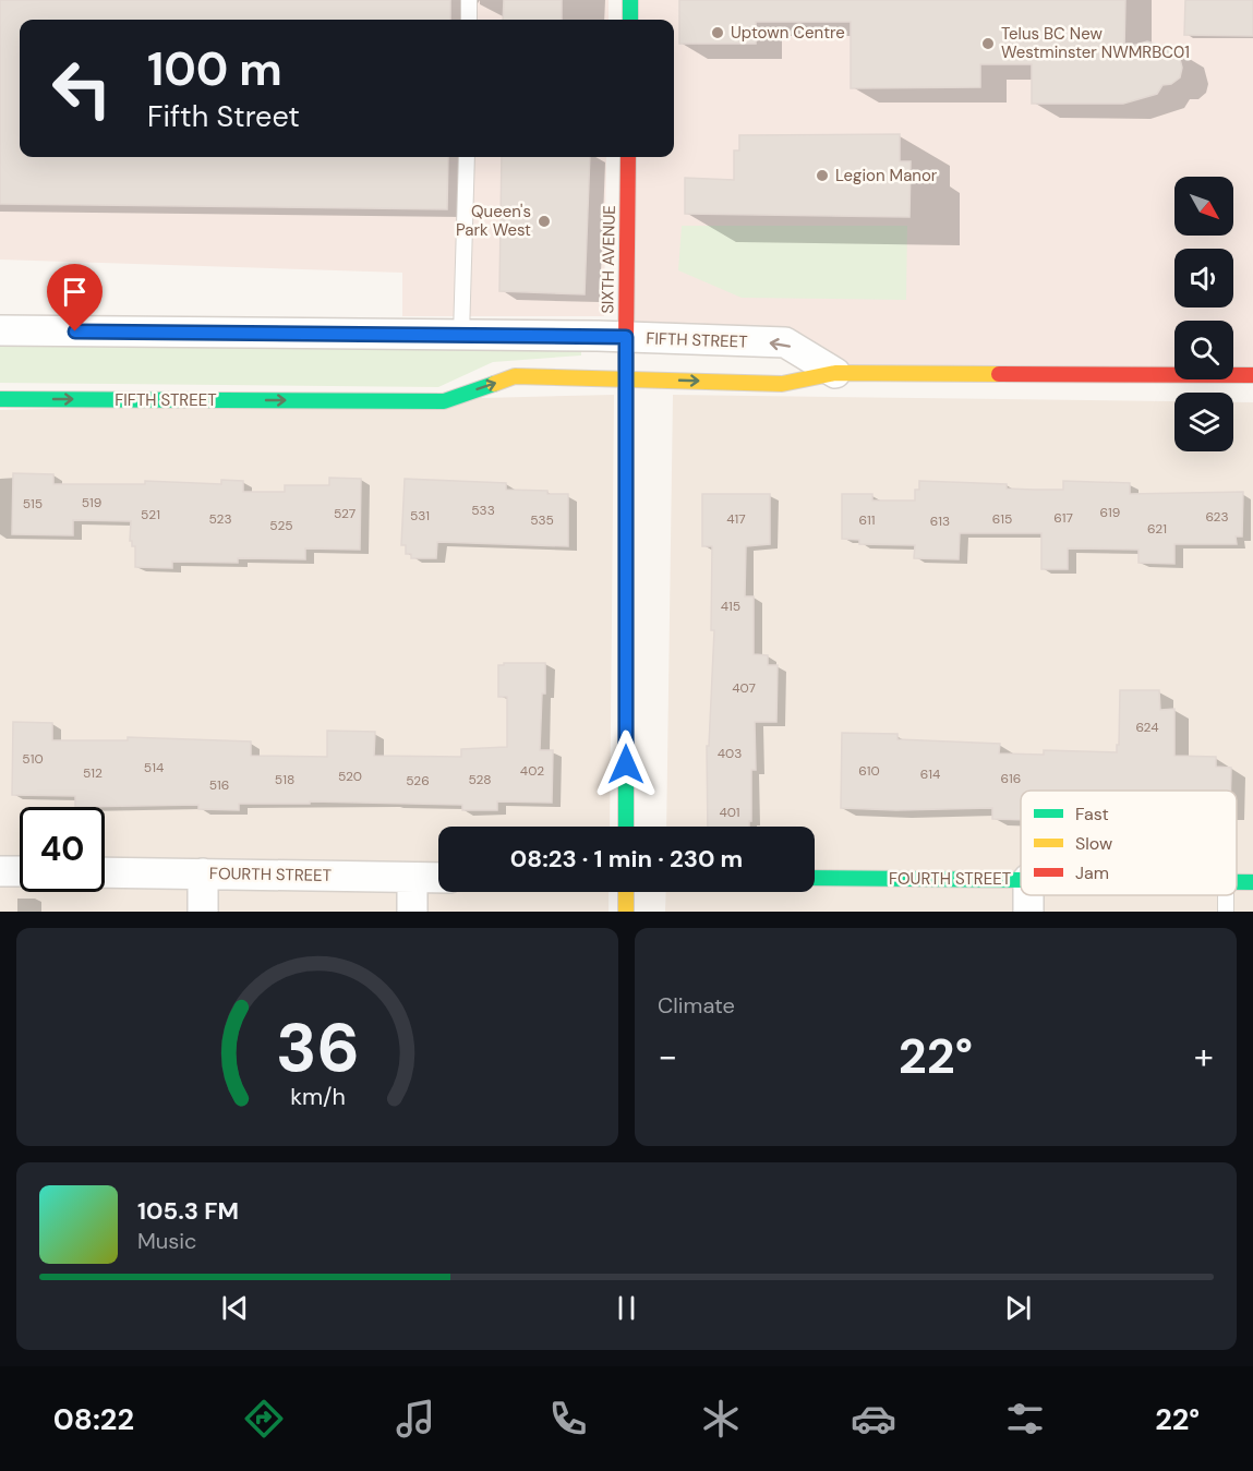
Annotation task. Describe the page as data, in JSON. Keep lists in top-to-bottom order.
{
  "streets": {
    "street": ["SIXTH AVENUE", "FIFTH STREET", "FOURTH STREET"]
  },
  "crossings": [
    ["SIXTH AVENUE", "FIFTH STREET"]
  ],
  "places": [
    "Uptown Centre",
    "Telus BC New Westminster NWMRBC01",
    "Legion Manor",
    "Queen's Park West"
  ],
  "house_numbers": [
    "519",
    "515",
    "533",
    "619",
    "527",
    "521",
    "531",
    "623",
    "617",
    "523",
    "417",
    "615",
    "535",
    "611",
    "613",
    "525",
    "621",
    "415",
    "407",
    "624",
    "403",
    "510",
    "514",
    "402",
    "610",
    "512",
    "614",
    "520",
    "616",
    "518",
    "528",
    "526",
    "516",
    "401"
  ],
  "legend": ["Fast", "Slow", "Jam"],
  "north": "bottom right",
  "page": {
    "turn": ["100 m", "Fifth Street"],
    "limit": "40",
    "trip": "08:23 · 1 min · 230 m",
    "tile": "Climate",
    "heat": ["−", "22°", "+"],
    "song": ["105.3 FM", "Music"],
    "tabs": ["08:22", "22°"],
    "gauge": ["36", "km/h"]
  }
}
